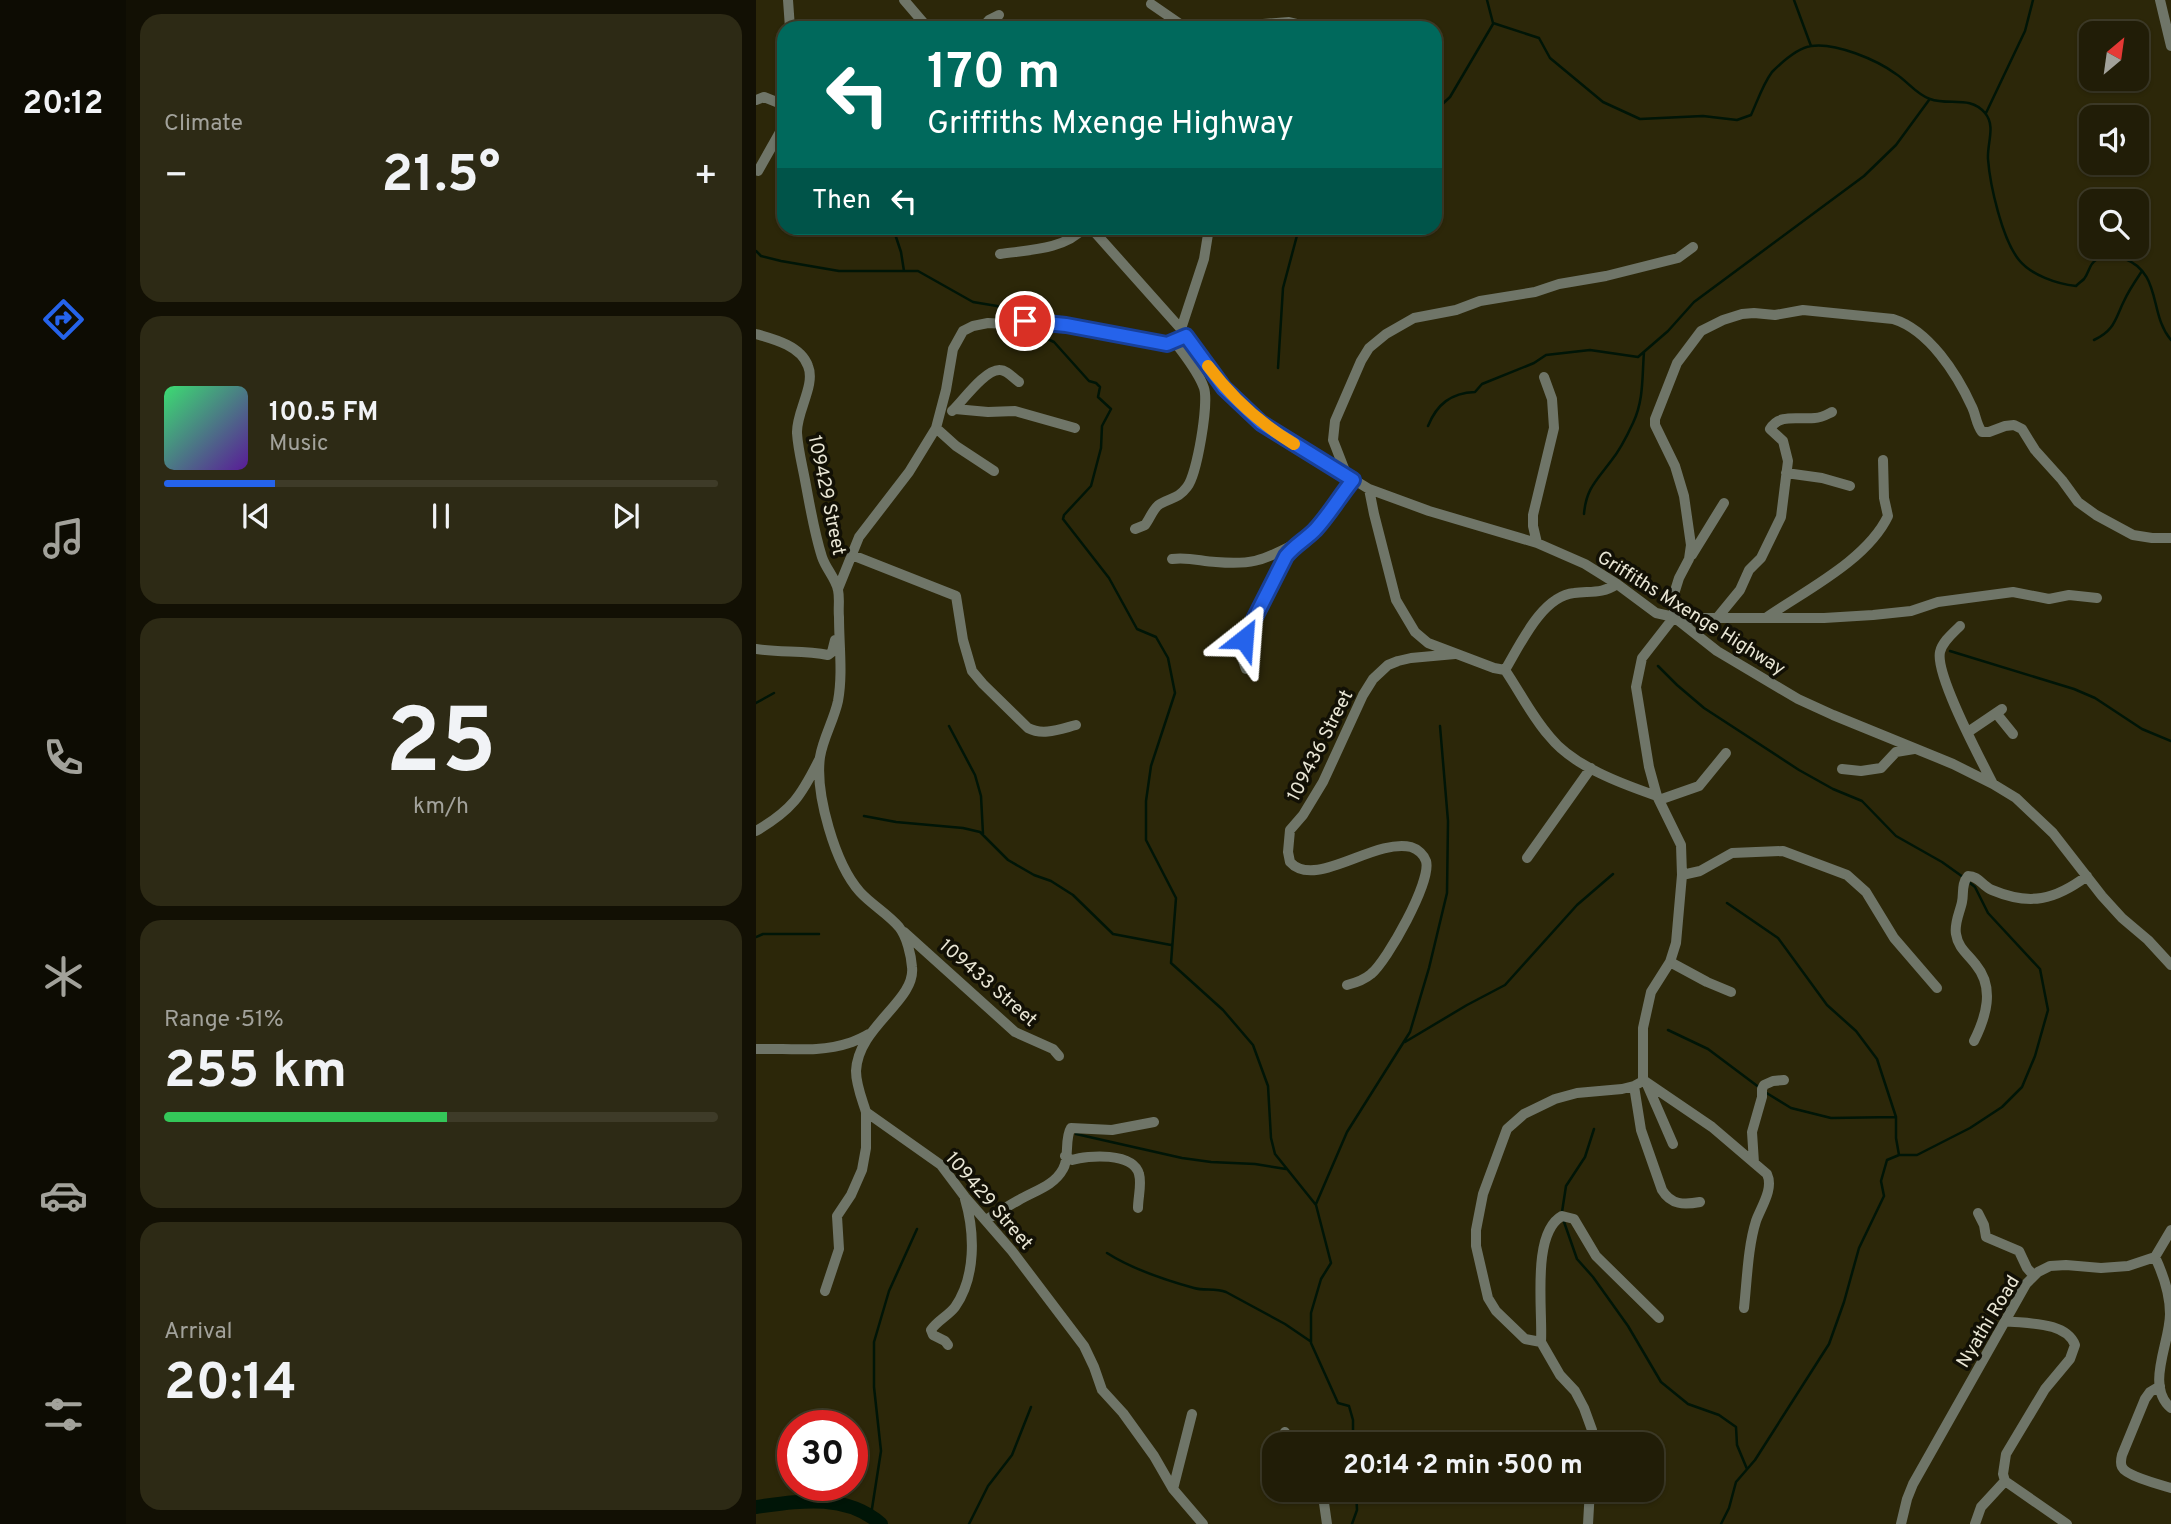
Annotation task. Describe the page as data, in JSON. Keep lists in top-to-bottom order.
{
  "streets": {
    "street": [
      "109429 Street",
      "Griffiths Mxenge Highway",
      "109436 Street",
      "109433 Street",
      "Nyathi Road"
    ]
  },
  "crossings": [
    ["109429 Street", "109433 Street"]
  ],
  "north": "top right",
  "page": {
    "tabs": "20:12",
    "tile": [
      "Climate",
      ["25", "km/h"],
      ["Range · 51%", "255 km"],
      ["Arrival", "20:14"]
    ],
    "turn": ["170 m", "Griffiths Mxenge Highway"],
    "heat": ["−", "21.5°", "+"],
    "then": "Then",
    "song": ["100.5 FM", "Music"],
    "limit": "30",
    "trip": "20:14 · 2 min · 500 m"
  }
}
